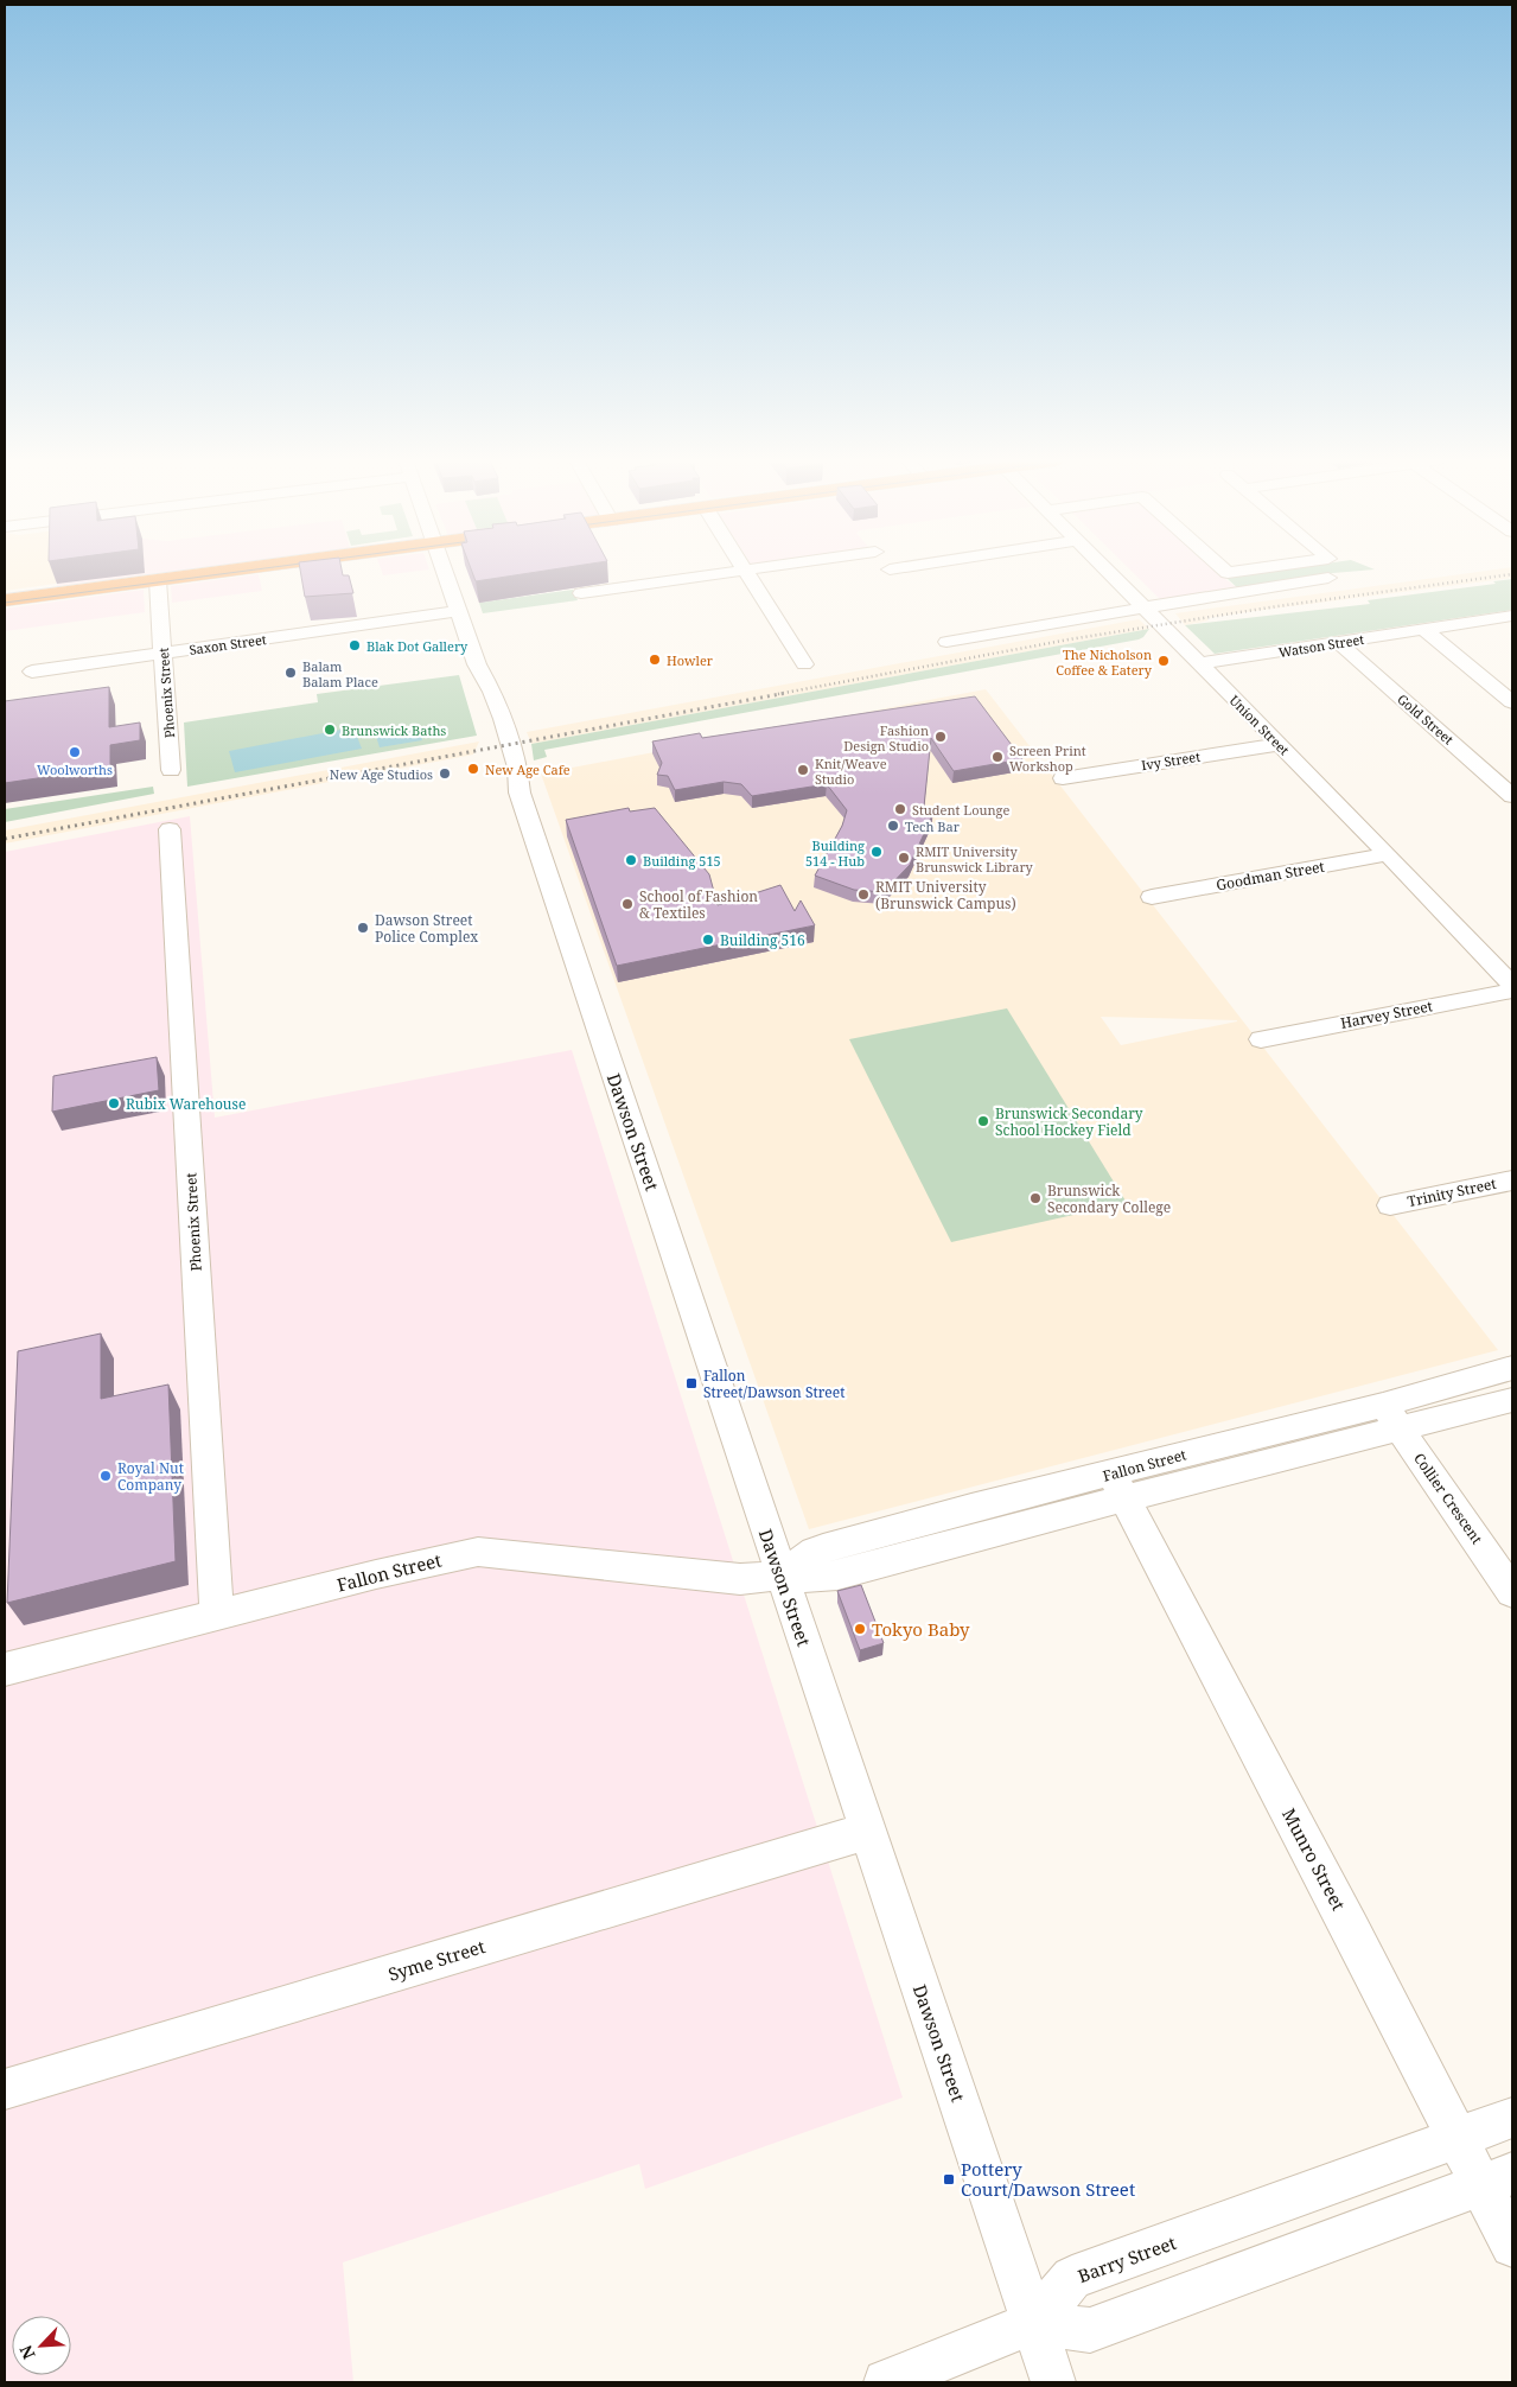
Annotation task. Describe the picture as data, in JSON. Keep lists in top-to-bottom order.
{
  "streets": {
    "street": [
      "Saxon Street",
      "Watson Street",
      "Phoenix Street",
      "Gold Street",
      "Union Street",
      "Ivy Street",
      "Goodman Street",
      "Harvey Street",
      "Dawson Street",
      "Trinity Street",
      "Fallon Street",
      "Collier Crescent",
      "Munro Street",
      "Syme Street",
      "Barry Street"
    ]
  },
  "crossings": [
    ["Saxon Street", "Phoenix Street"],
    ["Saxon Street", "Dawson Street"],
    ["Watson Street", "Gold Street"],
    ["Watson Street", "Union Street"],
    ["Phoenix Street", "Fallon Street"],
    ["Union Street", "Ivy Street"],
    ["Union Street", "Goodman Street"],
    ["Dawson Street", "Fallon Street"],
    ["Dawson Street", "Syme Street"],
    ["Dawson Street", "Barry Street"],
    ["Fallon Street", "Collier Crescent"],
    ["Fallon Street", "Munro Street"],
    ["Munro Street", "Barry Street"]
  ],
  "places": {
    "other": [
      "Blak Dot Gallery",
      "Howler",
      "The Nicholson Coffee & Eatery",
      "Balam Balam Place",
      "Brunswick Baths",
      "Fashion Design Studio",
      "Woolworths",
      "Screen Print Workshop",
      "New Age Cafe",
      "Knit/Weave Studio",
      "New Age Studios",
      "Student Lounge",
      "Tech Bar",
      "Building 514 - Hub",
      "RMIT University Brunswick Library",
      "Building 515",
      "RMIT University (Brunswick Campus)",
      "School of Fashion & Textiles",
      "Dawson Street Police Complex",
      "Building 516",
      "Rubix Warehouse",
      "Brunswick Secondary School Hockey Field",
      "Brunswick Secondary College",
      "Royal Nut Company",
      "Tokyo Baby"
    ],
    "transit": ["Fallon Street/Dawson Street", "Pottery Court/Dawson Street"]
  },
  "north": "bottom left"
}
